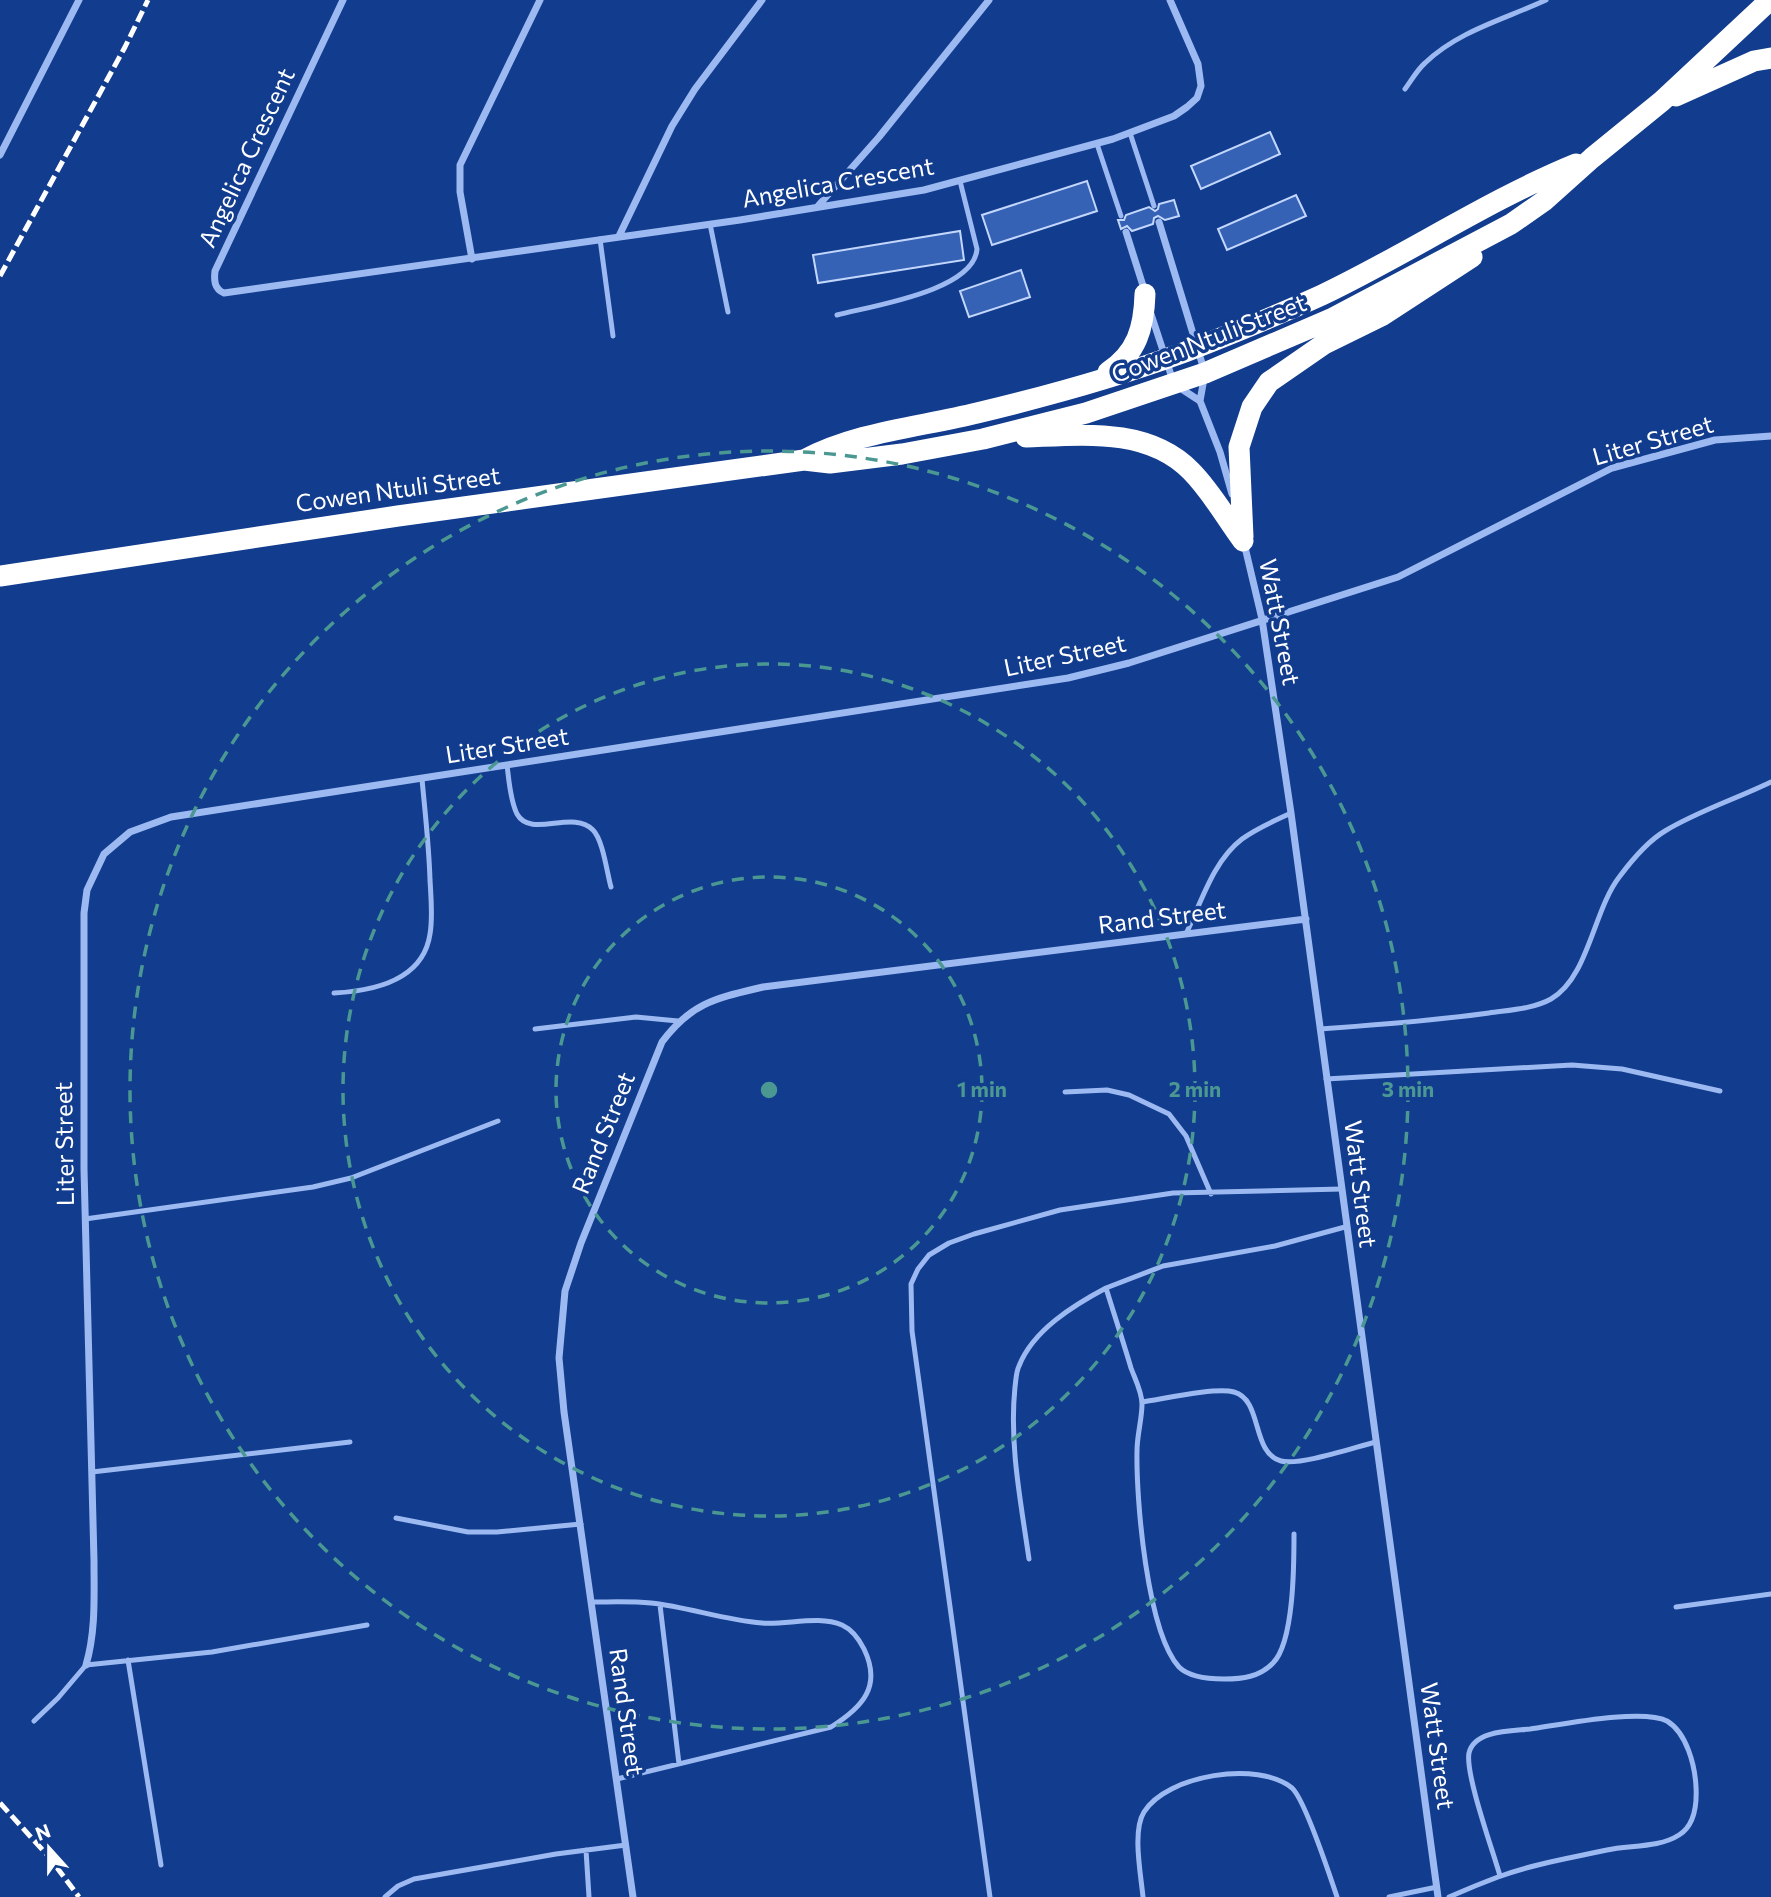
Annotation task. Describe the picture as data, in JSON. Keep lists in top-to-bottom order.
{
  "streets": {
    "highway": ["Cowen Ntuli Street"],
    "street": [
      "Angelica Crescent",
      "Liter Street",
      "Watt Street",
      "Rand Street"
    ]
  },
  "crossings": [
    ["Liter Street", "Watt Street"],
    ["Watt Street", "Rand Street"]
  ],
  "north": "top",
  "rings": ["1 min", "2 min", "3 min"]
}
